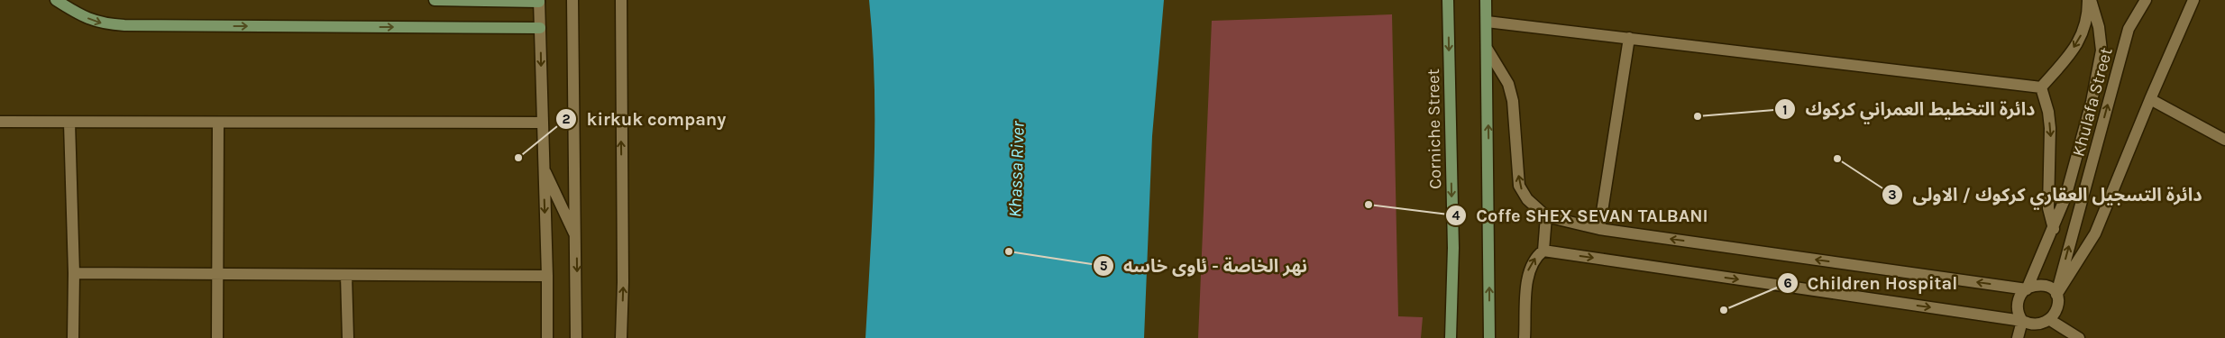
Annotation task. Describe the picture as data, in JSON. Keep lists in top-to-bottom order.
{
  "streets": {
    "main road": ["Corniche Street"],
    "street": ["Khulafa Street"]
  },
  "water": ["Khassa River"],
  "places": [
    "دائرة التخطيط العمراني كركوك",
    "kirkuk company",
    "دائرة التسجيل العقاري كركوك / الاولى",
    "Coffe SHEX SEVAN TALBANI",
    "نهر الخاصة - ئاوی خاسە",
    "Children Hospital"
  ]
}
